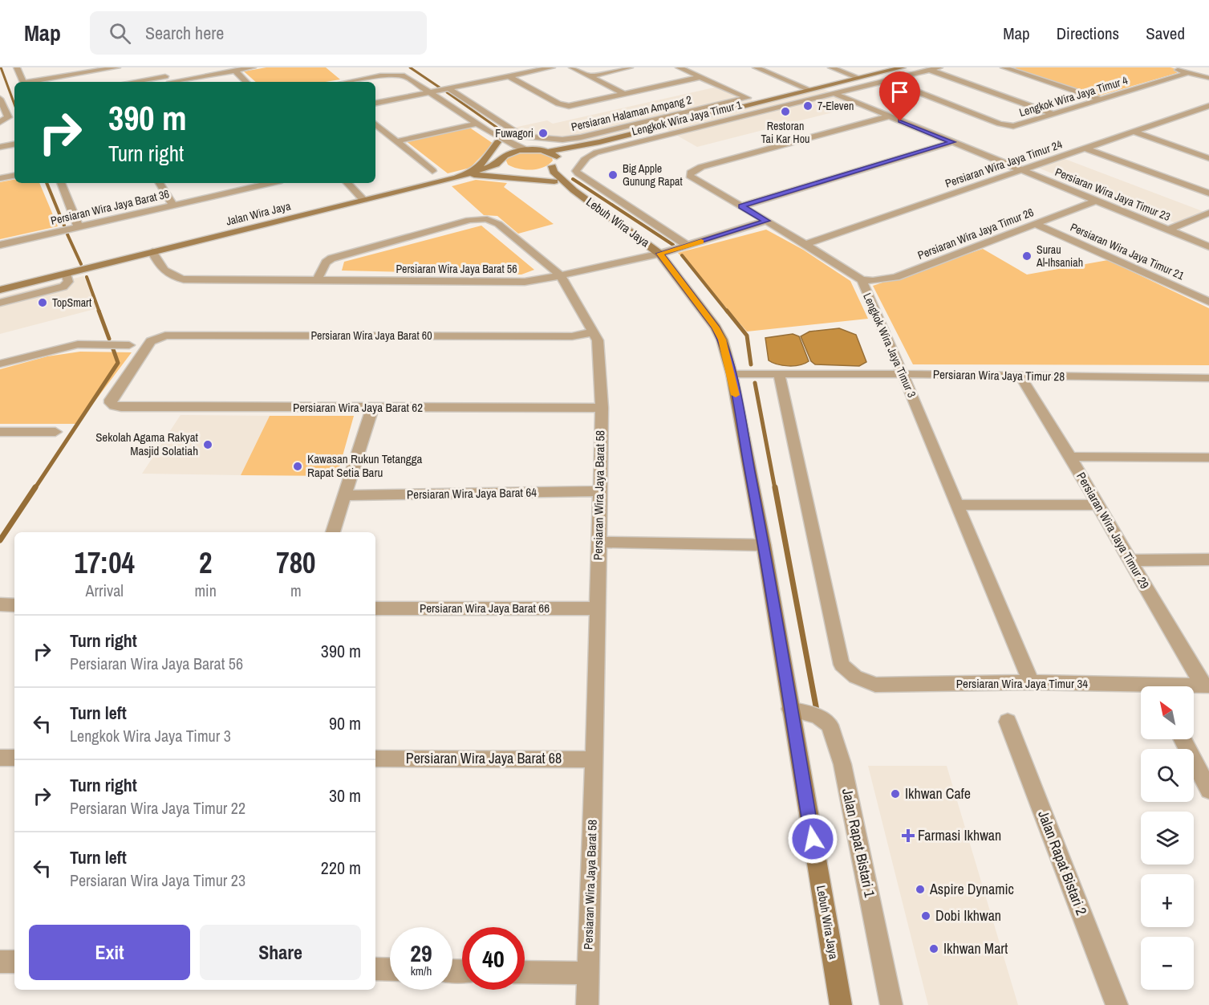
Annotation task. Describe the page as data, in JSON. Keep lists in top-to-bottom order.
{
  "streets": {
    "street": [
      "Lengkok Wira Jaya Timur 4",
      "Persiaran Halaman Ampang 2",
      "Lengkok Wira Jaya Timur 1",
      "Persiaran Wira Jaya Timur 24",
      "Persiaran Wira Jaya Timur 23",
      "Persiaran Wira Jaya Barat 36",
      "Jalan Wira Jaya",
      "Lebuh Wira Jaya",
      "Persiaran Wira Jaya Timur 26",
      "Persiaran Wira Jaya Timur 21",
      "Persiaran Wira Jaya Barat 56",
      "Persiaran Wira Jaya Barat 60",
      "Lengkok Wira Jaya Timur 3",
      "Persiaran Wira Jaya Timur 28",
      "Persiaran Wira Jaya Barat 62",
      "Persiaran Wira Jaya Barat 64",
      "Persiaran Wira Jaya Barat 58",
      "Persiaran Wira Jaya Timur 29",
      "Persiaran Wira Jaya Barat 66",
      "Persiaran Wira Jaya Timur 34",
      "Persiaran Wira Jaya Barat 68",
      "Jalan Rapat Bistari 1",
      "Jalan Rapat Bistari 2"
    ]
  },
  "crossings": [
    ["Lengkok Wira Jaya Timur 4", "Lengkok Wira Jaya Timur 1"],
    ["Lengkok Wira Jaya Timur 1", "Persiaran Wira Jaya Timur 23"],
    ["Lengkok Wira Jaya Timur 1", "Persiaran Wira Jaya Barat 56"],
    ["Persiaran Wira Jaya Timur 24", "Persiaran Wira Jaya Timur 23"],
    ["Persiaran Wira Jaya Timur 24", "Lengkok Wira Jaya Timur 3"],
    ["Persiaran Wira Jaya Timur 23", "Persiaran Wira Jaya Timur 26"],
    ["Persiaran Wira Jaya Timur 23", "Lengkok Wira Jaya Timur 3"],
    ["Jalan Wira Jaya", "Lebuh Wira Jaya"],
    ["Jalan Wira Jaya", "Persiaran Wira Jaya Barat 56"],
    ["Lebuh Wira Jaya", "Persiaran Wira Jaya Barat 56"],
    ["Lebuh Wira Jaya", "Persiaran Wira Jaya Timur 28"],
    ["Lebuh Wira Jaya", "Jalan Rapat Bistari 1"],
    ["Persiaran Wira Jaya Timur 26", "Persiaran Wira Jaya Timur 21"],
    ["Persiaran Wira Jaya Timur 26", "Lengkok Wira Jaya Timur 3"],
    ["Persiaran Wira Jaya Barat 56", "Lengkok Wira Jaya Timur 3"],
    ["Persiaran Wira Jaya Barat 56", "Persiaran Wira Jaya Barat 58"],
    ["Persiaran Wira Jaya Barat 60", "Persiaran Wira Jaya Barat 62"],
    ["Persiaran Wira Jaya Barat 60", "Persiaran Wira Jaya Barat 58"],
    ["Lengkok Wira Jaya Timur 3", "Persiaran Wira Jaya Timur 28"],
    ["Lengkok Wira Jaya Timur 3", "Persiaran Wira Jaya Timur 34"],
    ["Persiaran Wira Jaya Timur 28", "Persiaran Wira Jaya Timur 29"],
    ["Persiaran Wira Jaya Timur 28", "Persiaran Wira Jaya Timur 34"],
    ["Persiaran Wira Jaya Barat 62", "Persiaran Wira Jaya Barat 58"],
    ["Persiaran Wira Jaya Barat 64", "Persiaran Wira Jaya Barat 58"],
    ["Persiaran Wira Jaya Barat 58", "Persiaran Wira Jaya Barat 66"],
    ["Persiaran Wira Jaya Barat 58", "Persiaran Wira Jaya Barat 68"],
    ["Persiaran Wira Jaya Timur 29", "Persiaran Wira Jaya Timur 34"]
  ],
  "places": {
    "other": [
      "7-Eleven",
      "Restoran Tai Kar Hou",
      "Fuwagori",
      "Big Apple Gunung Rapat",
      "Surau Al-Ihsaniah",
      "TopSmart",
      "Sekolah Agama Rakyat Masjid Solatiah",
      "Kawasan Rukun Tetangga Rapat Setia Baru",
      "Ikhwan Cafe",
      "Aspire Dynamic",
      "Dobi Ikhwan",
      "Ikhwan Mart"
    ],
    "health": ["Farmasi Ikhwan"]
  },
  "north": "top left",
  "page": {
    "header": "Map",
    "search": "Search here",
    "nav": ["Map", "Directions", "Saved"],
    "turn": ["390 m", "Turn right"],
    "eta": [
      "17:04",
      "Arrival",
      "2",
      "min",
      "780",
      "m"
    ],
    "list": [
      {
        "name": "Turn right",
        "note": "Persiaran Wira Jaya Barat 56",
        "value": "390 m"
      },
      {
        "name": "Turn left",
        "note": "Lengkok Wira Jaya Timur 3",
        "value": "90 m"
      },
      {
        "name": "Turn right",
        "note": "Persiaran Wira Jaya Timur 22",
        "value": "30 m"
      },
      {
        "name": "Turn left",
        "note": "Persiaran Wira Jaya Timur 23",
        "value": "220 m"
      }
    ],
    "map_buttons": ["+", "−"],
    "buttons": ["Exit", "Share"],
    "speed": "29 km/h",
    "limit": "40"
  }
}
